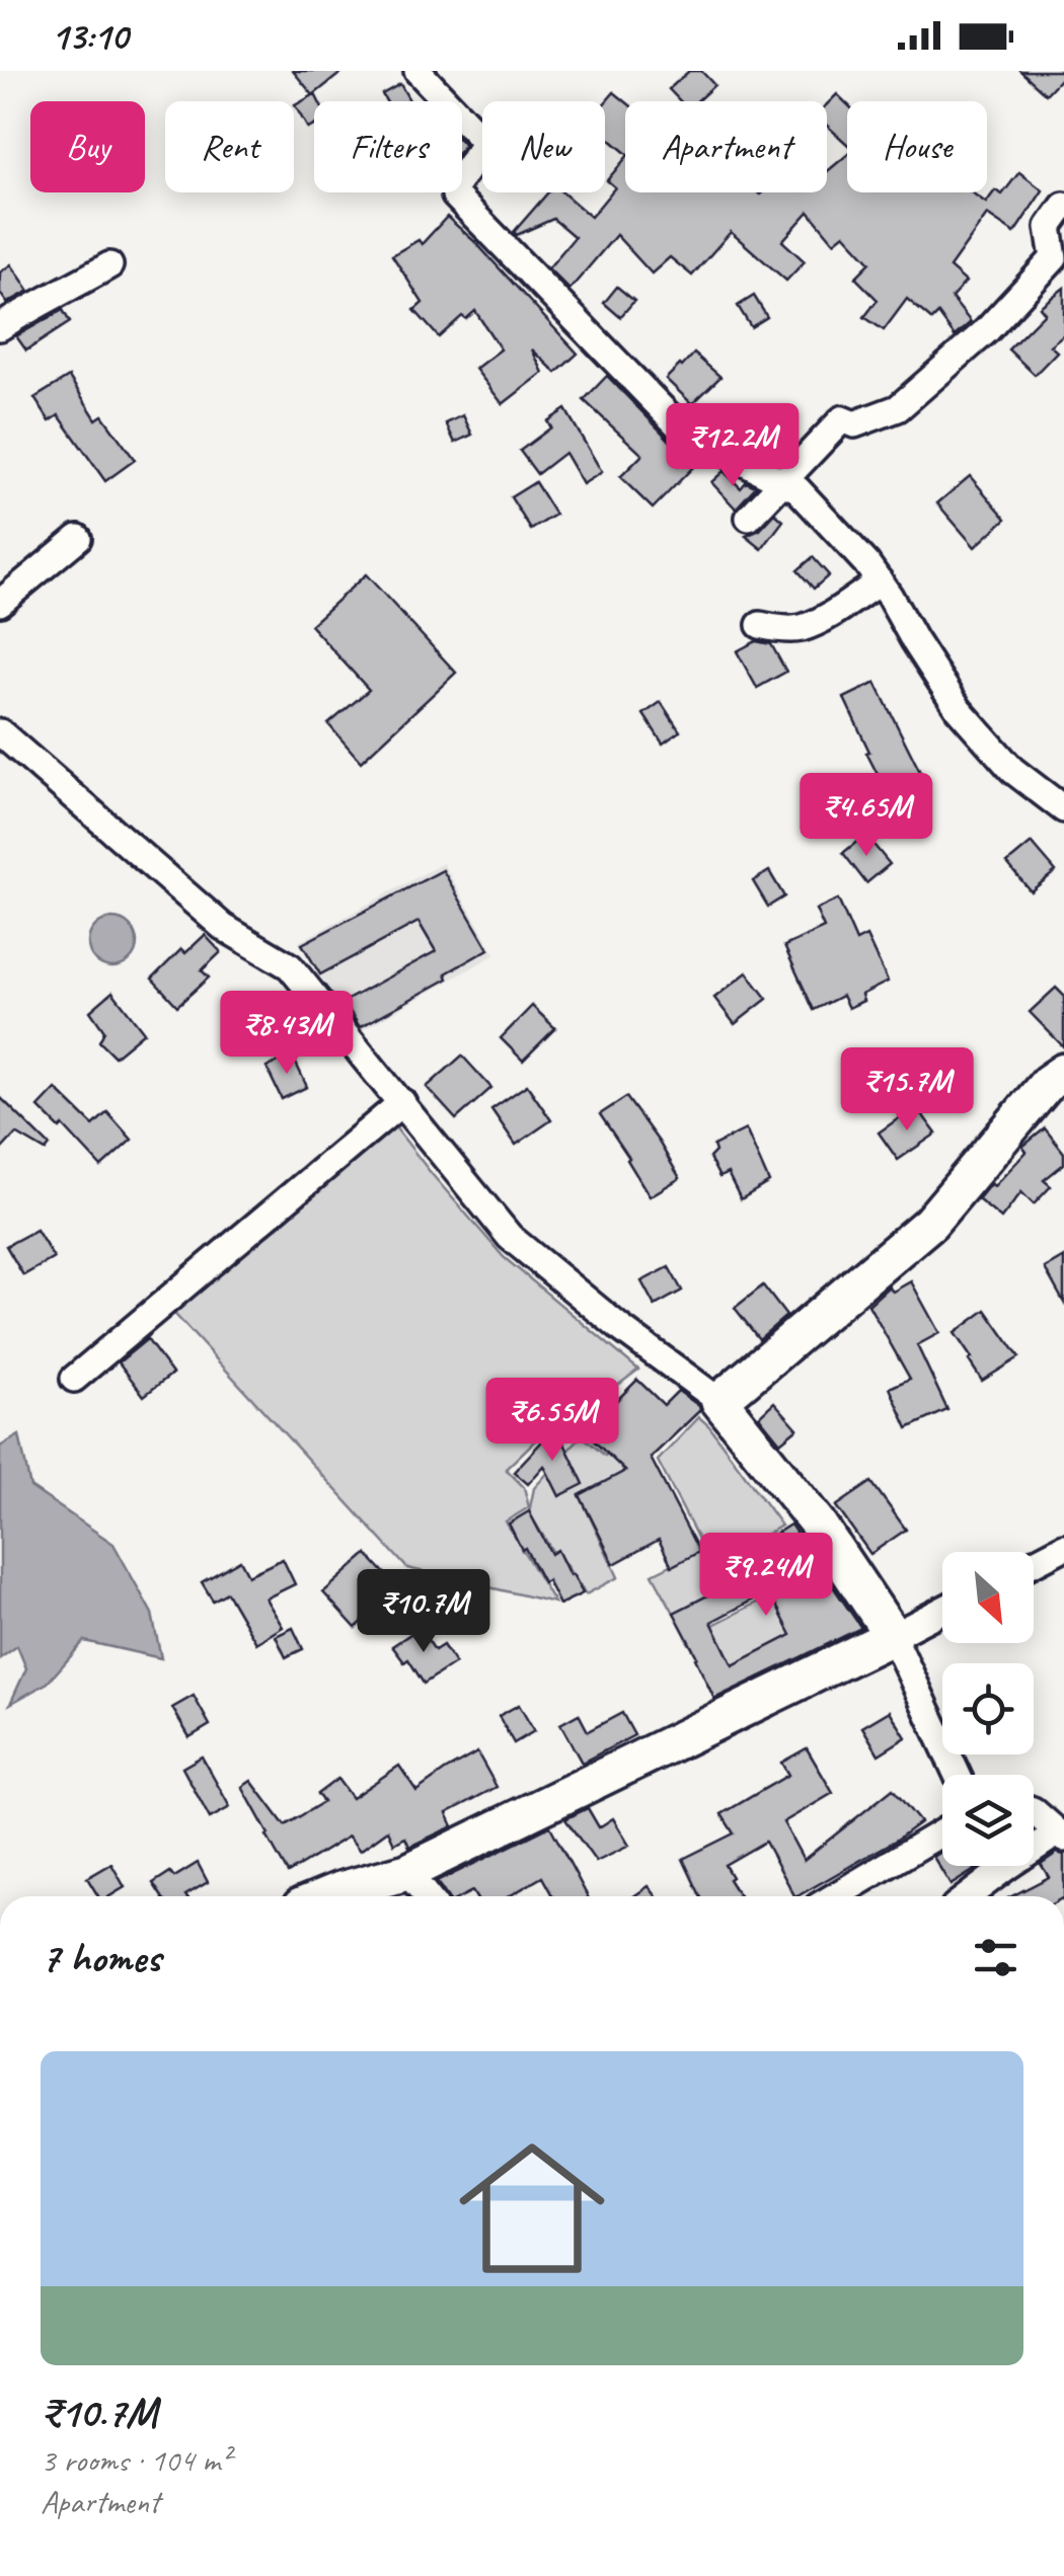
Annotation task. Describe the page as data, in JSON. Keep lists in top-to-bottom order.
{
  "north": "bottom right",
  "page": {
    "status": "13:10",
    "chip": [
      "Buy",
      "Rent",
      "Filters",
      "New",
      "Apartment",
      "House"
    ],
    "price": [
      "₹12.2M",
      "₹4.65M",
      "₹8.43M",
      "₹15.7M",
      "₹6.55M",
      "₹9.24M",
      "₹10.7M"
    ],
    "heading": "7 homes",
    "list": [
      {
        "name": "₹10.7M",
        "note": "3 rooms · 104 m² · Apartment"
      }
    ]
  }
}
